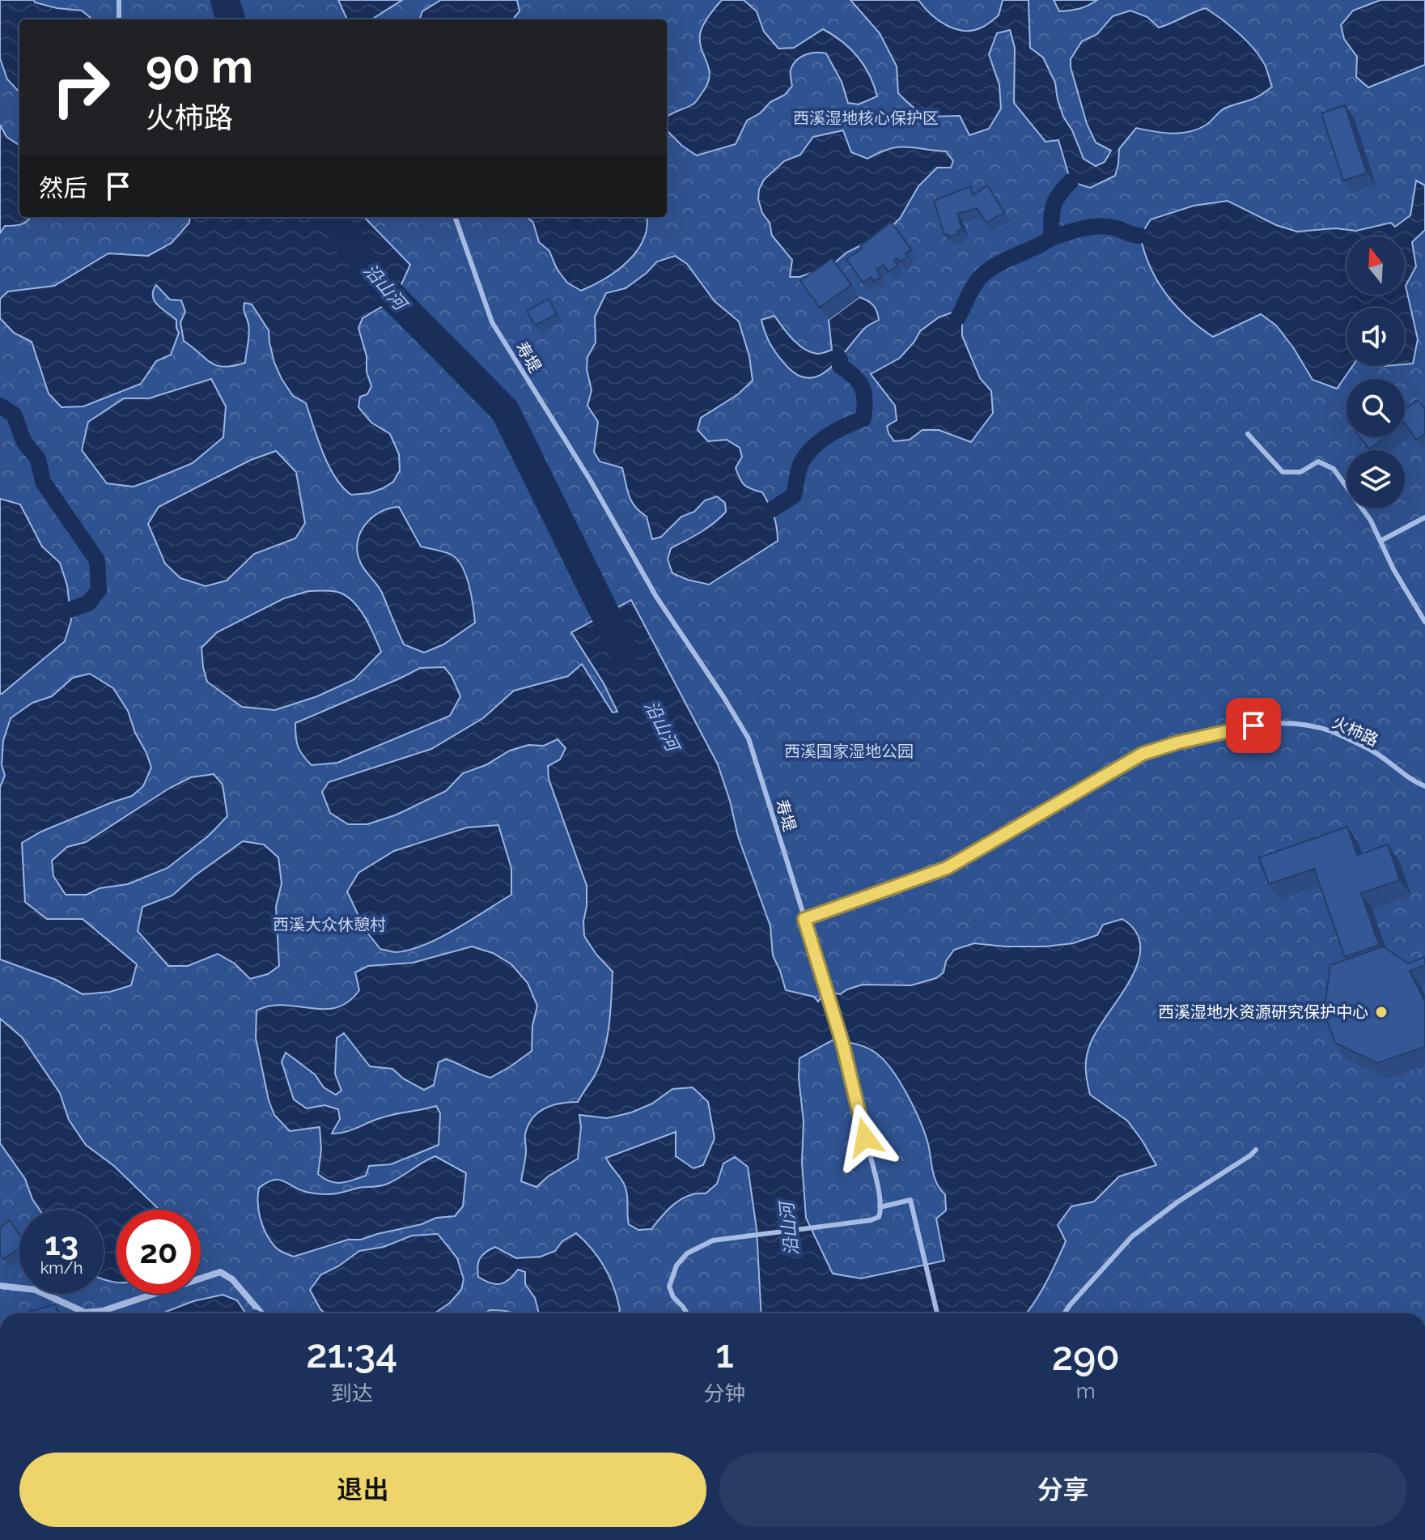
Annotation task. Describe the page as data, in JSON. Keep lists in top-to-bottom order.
{
  "streets": {
    "lane": ["寿堤", "火柿路"]
  },
  "crossings": [
    ["寿堤", "火柿路"]
  ],
  "water": ["沿山河"],
  "parks": ["西溪湿地核心保护区", "西溪国家湿地公园", "西溪大众休憩村"],
  "places": ["西溪湿地水资源研究保护中心"],
  "north": "top",
  "page": {
    "turn": ["90 m", "火柿路"],
    "then": "然后",
    "speed": "13 km/h",
    "limit": "20",
    "eta": [
      "21:34",
      "到达",
      "1",
      "分钟",
      "290",
      "m"
    ],
    "buttons": ["退出", "分享"]
  }
}
